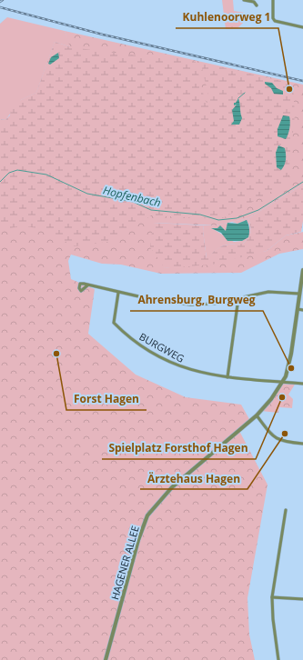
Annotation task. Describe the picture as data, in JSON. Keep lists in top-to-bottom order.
{
  "streets": {
    "street": ["BURGWEG", "HAGENER ALLEE"]
  },
  "crossings": [
    ["BURGWEG", "HAGENER ALLEE"]
  ],
  "water": ["Hopfenbach"],
  "places": [
    "Kuhlenoorweg 1",
    "Forst Hagen",
    "Ahrensburg, Burgweg",
    "Spielplatz Forsthof Hagen",
    "Ärztehaus Hagen"
  ]
}
